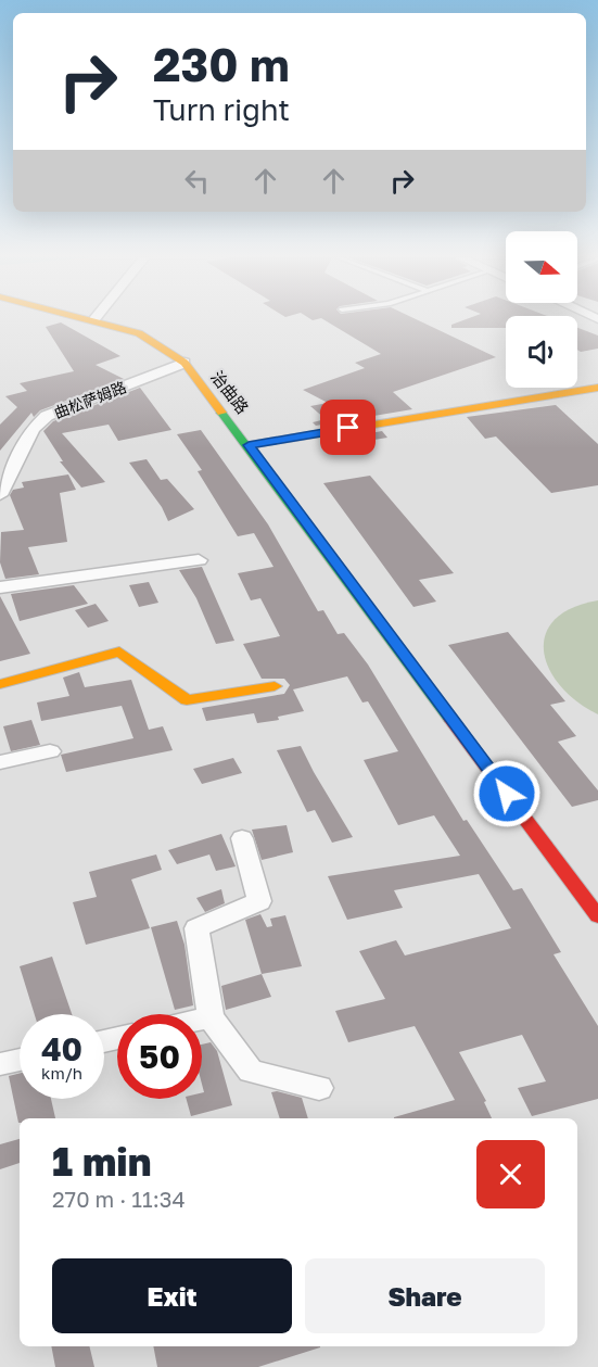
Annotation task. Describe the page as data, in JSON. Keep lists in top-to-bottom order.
{
  "streets": {
    "main road": ["治曲路"],
    "street": ["曲松萨姆路"]
  },
  "crossings": [
    ["治曲路", "曲松萨姆路"]
  ],
  "north": "right",
  "page": {
    "turn": ["230 m", "Turn right"],
    "speed": "40 km/h",
    "limit": "50",
    "heading": ["1 min", "270 m · 11:34"],
    "buttons": ["Exit", "Share"]
  }
}
